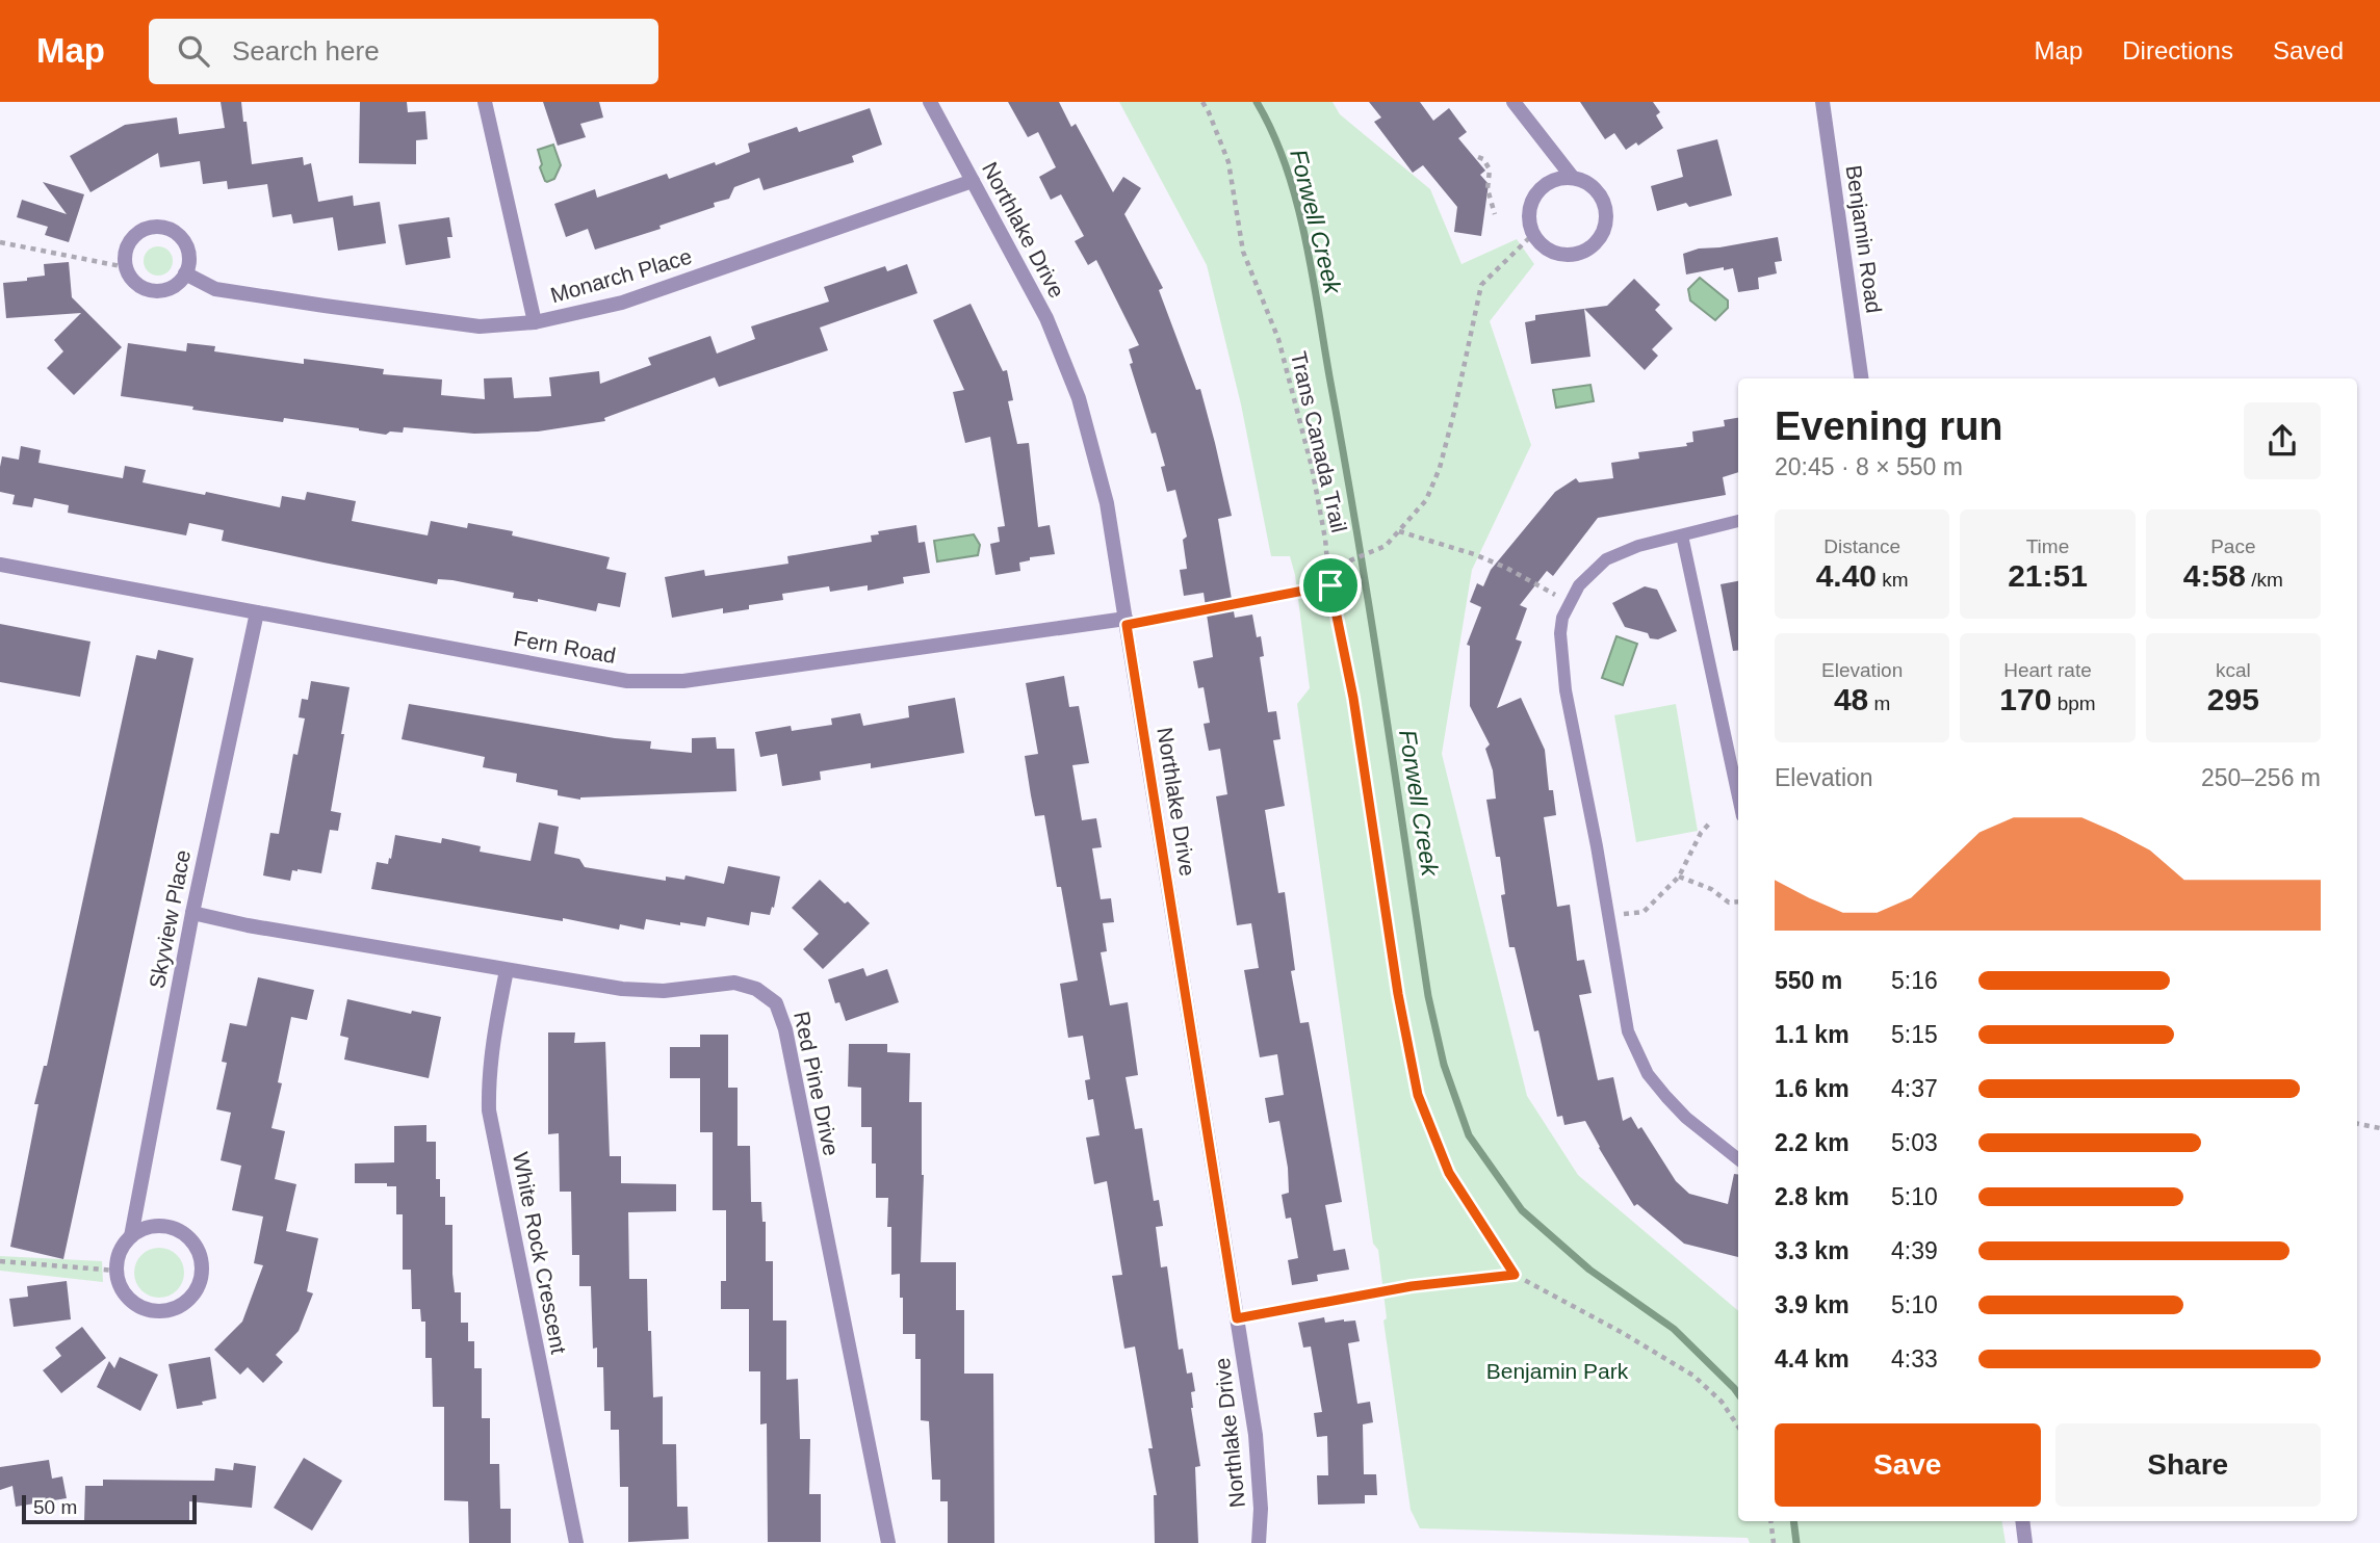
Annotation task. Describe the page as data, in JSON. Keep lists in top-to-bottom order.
{
  "streets": {
    "street": [
      "Northlake Drive",
      "Benjamin Road",
      "Monarch Place",
      "Fern Road",
      "Skyview Place",
      "Red Pine Drive",
      "White Rock Crescent"
    ],
    "path": ["Trans Canada Trail"]
  },
  "crossings": [
    ["Northlake Drive", "Monarch Place"],
    ["Northlake Drive", "Fern Road"],
    ["Fern Road", "Skyview Place"],
    ["Skyview Place", "Red Pine Drive"],
    ["Red Pine Drive", "White Rock Crescent"]
  ],
  "water": ["Forwell Creek"],
  "parks": ["Benjamin Park"],
  "scale_bar": "50 m",
  "page": {
    "header": "Map",
    "search": "Search here",
    "nav": ["Map", "Directions", "Saved"],
    "heading": ["Evening run", "20:45 · 8 × 550 m"],
    "stats": [
      ["Distance", "4.40 km"],
      ["Time", "21:51"],
      ["Pace", "4:58 /km"],
      ["Elevation", "48 m"],
      ["Heart rate", "170 bpm"],
      ["kcal", "295"]
    ],
    "chart": ["Elevation", "250–256 m"],
    "list": [
      {
        "name": "550 m",
        "note": "5:16"
      },
      {
        "name": "1.1 km",
        "note": "5:15"
      },
      {
        "name": "1.6 km",
        "note": "4:37"
      },
      {
        "name": "2.2 km",
        "note": "5:03"
      },
      {
        "name": "2.8 km",
        "note": "5:10"
      },
      {
        "name": "3.3 km",
        "note": "4:39"
      },
      {
        "name": "3.9 km",
        "note": "5:10"
      },
      {
        "name": "4.4 km",
        "note": "4:33"
      }
    ],
    "buttons": ["Save", "Share"],
    "scale": "50 m"
  }
}
